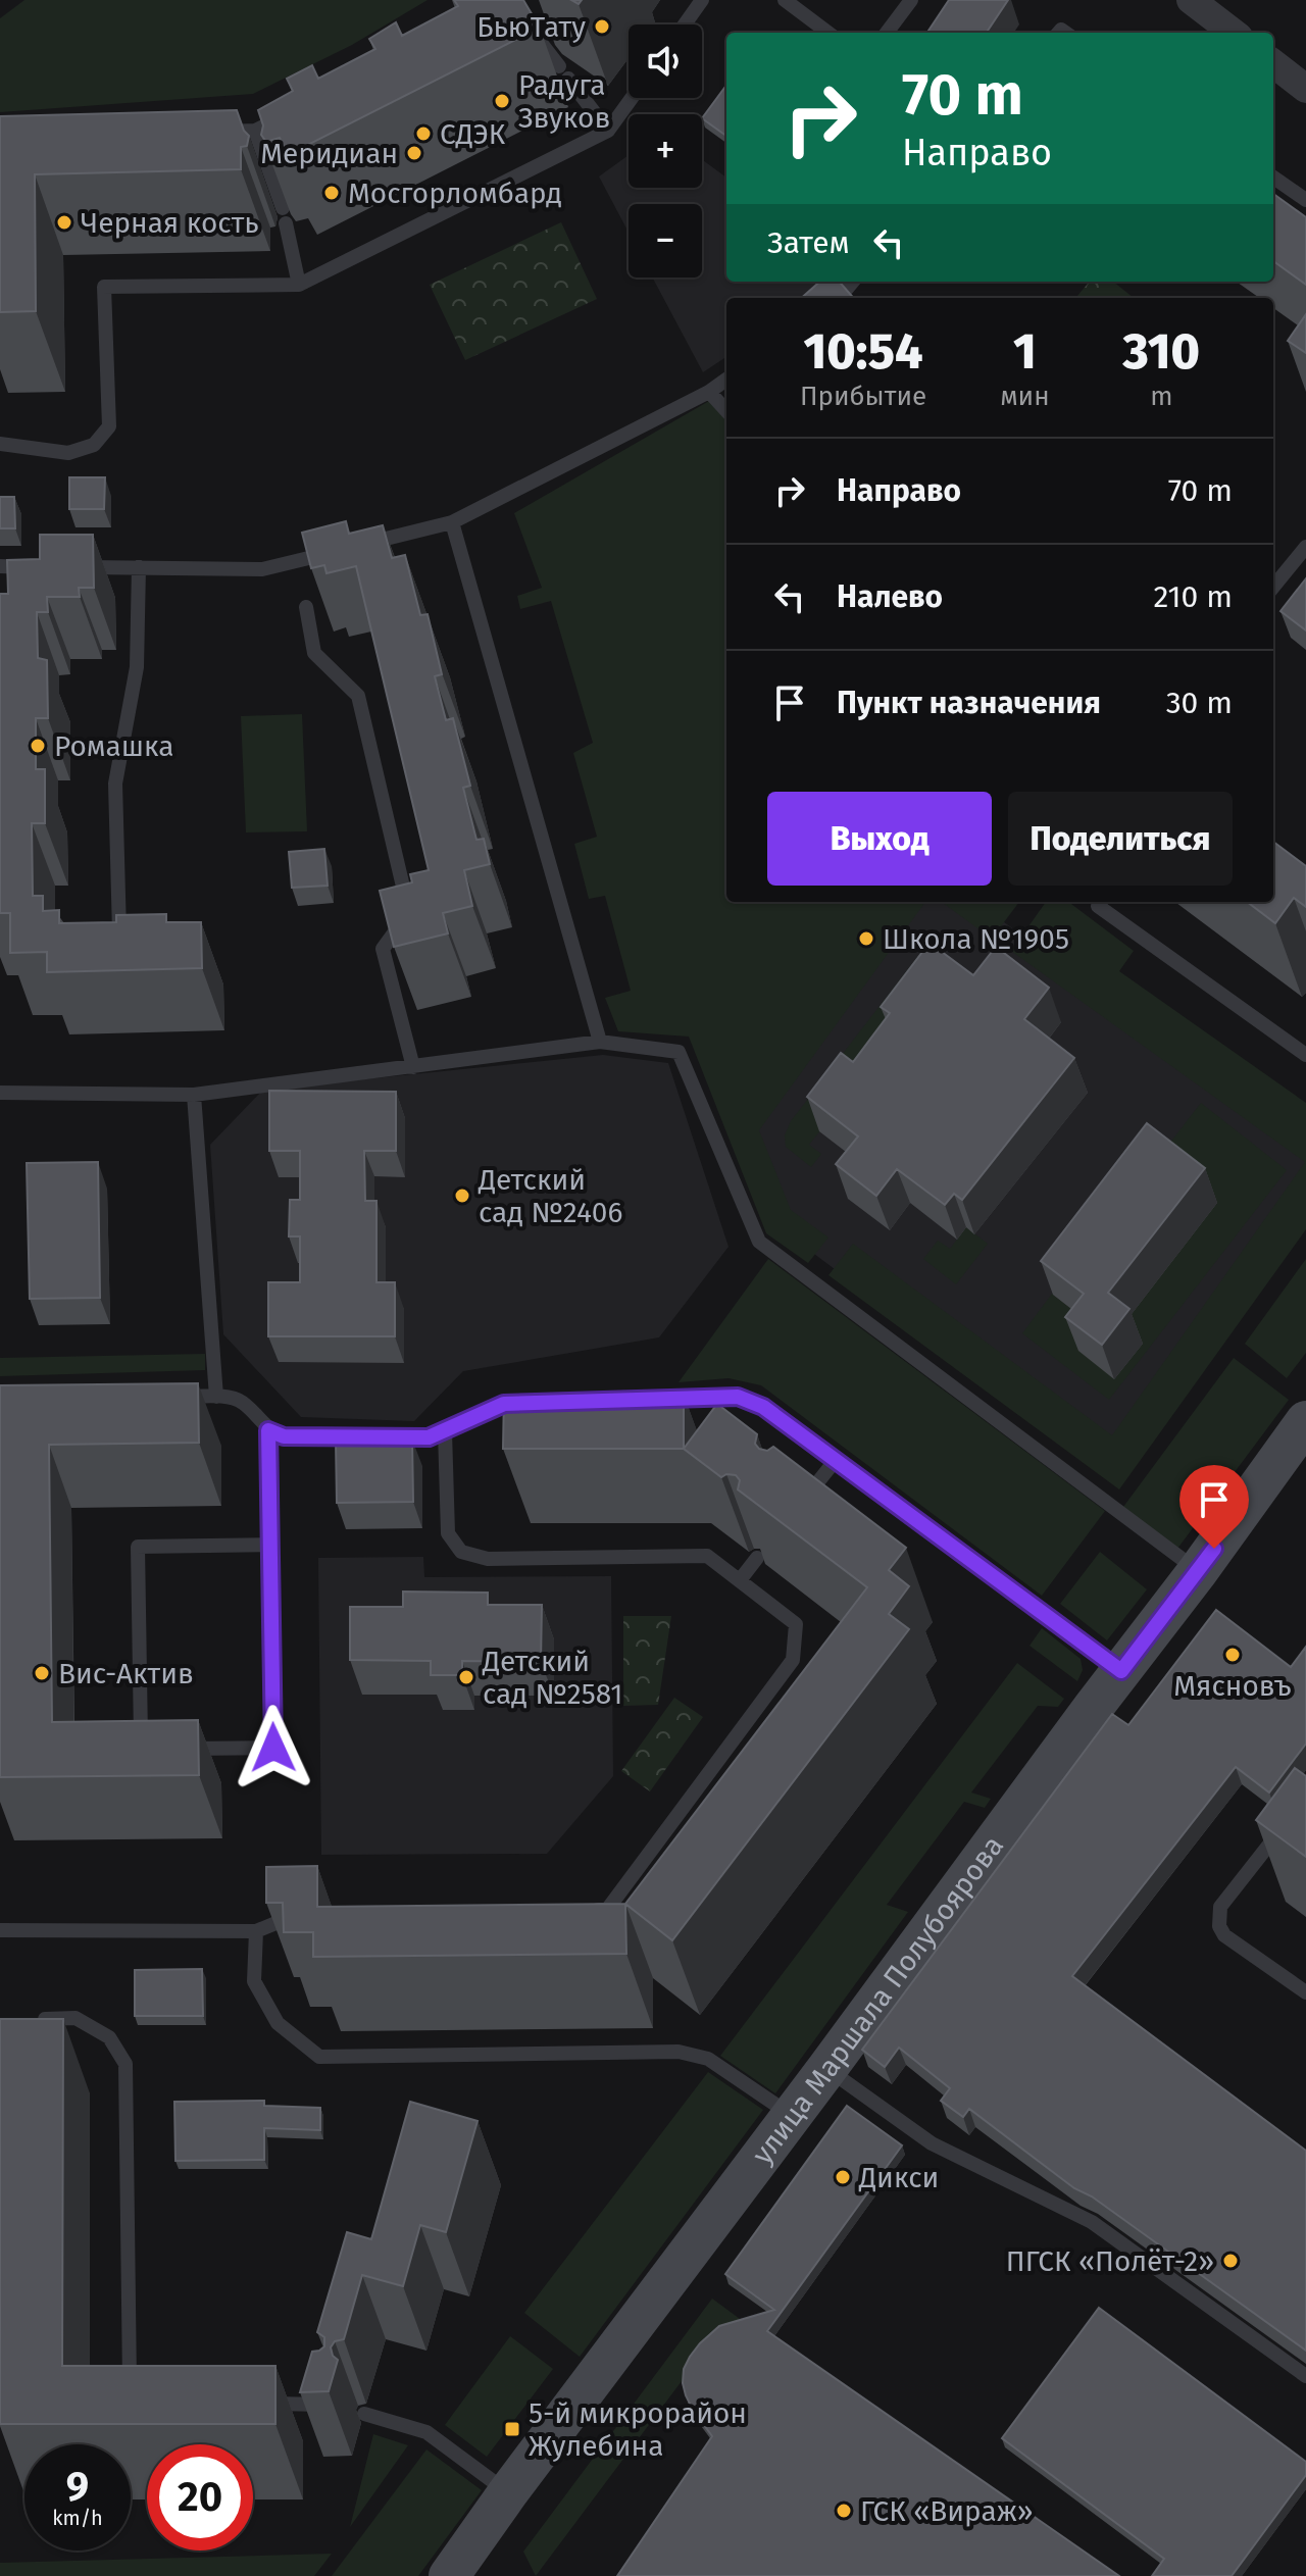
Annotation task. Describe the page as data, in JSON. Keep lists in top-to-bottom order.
{
  "streets": {
    "street": ["улица Маршала Полубоярова"]
  },
  "places": {
    "other": [
      "БьюТату",
      "Радуга Звуков",
      "СДЭК",
      "Меридиан",
      "Мосгорломбард",
      "Черная кость",
      "Ромашка",
      "Школа №1905",
      "Детский сад №2406",
      "Мясновъ",
      "Вис-Актив",
      "Детский сад №2581",
      "Дикси",
      "ПГСК «Полёт-2»",
      "ГСК «Вираж»"
    ],
    "transit": ["5-й микрорайон Жулебина"]
  },
  "page": {
    "map_buttons": ["+", "−"],
    "turn": ["70 m", "Направо"],
    "then": "Затем",
    "eta": [
      "10:54",
      "Прибытие",
      "1",
      "мин",
      "310",
      "m"
    ],
    "list": [
      {
        "name": "Направо",
        "value": "70 m"
      },
      {
        "name": "Налево",
        "value": "210 m"
      },
      {
        "name": "Пункт назначения",
        "value": "30 m"
      }
    ],
    "buttons": ["Выход", "Поделиться"],
    "speed": "9 km/h",
    "limit": "20"
  }
}
